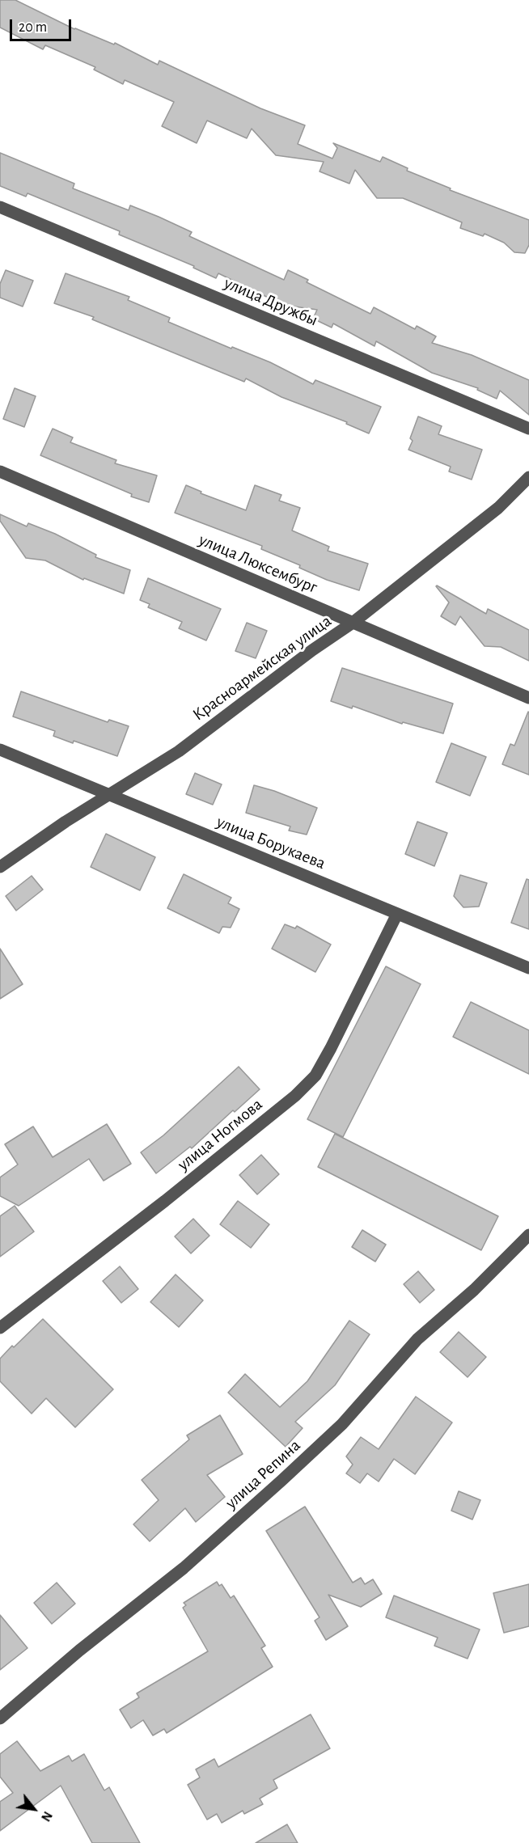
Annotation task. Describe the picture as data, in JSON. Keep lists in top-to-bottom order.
{
  "streets": {
    "street": [
      "улица Дружбы",
      "улица Люксембург",
      "Красноармейская улица",
      "улица Борукаева",
      "улица Ногмова",
      "улица Репина"
    ]
  },
  "crossings": [
    ["улица Люксембург", "Красноармейская улица"],
    ["Красноармейская улица", "улица Борукаева"],
    ["улица Борукаева", "улица Ногмова"]
  ],
  "scale_bar": "20 m",
  "north": "bottom right"
}
